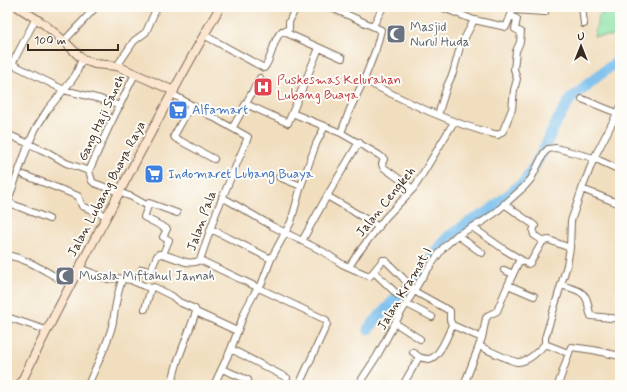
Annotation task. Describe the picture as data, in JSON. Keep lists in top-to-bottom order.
{
  "streets": {
    "main road": ["Jalan Lubang Buaya Raya"],
    "street": [
      "Gang Haji Saneh",
      "Jalan Cengkeh",
      "Jalan Pala",
      "Jalan Kramat I"
    ]
  },
  "crossings": [
    ["Jalan Lubang Buaya Raya", "Jalan Pala"]
  ],
  "places": {
    "mosque": ["Masjid Nurul Huda", "Musala Miftahul Jannah"],
    "hospital": ["Puskesmas Kelurahan Lubang Buaya"],
    "supermarket": ["Alfamart", "Indomaret Lubang Buaya"]
  },
  "scale_bar": "100 m",
  "north": "top"
}
